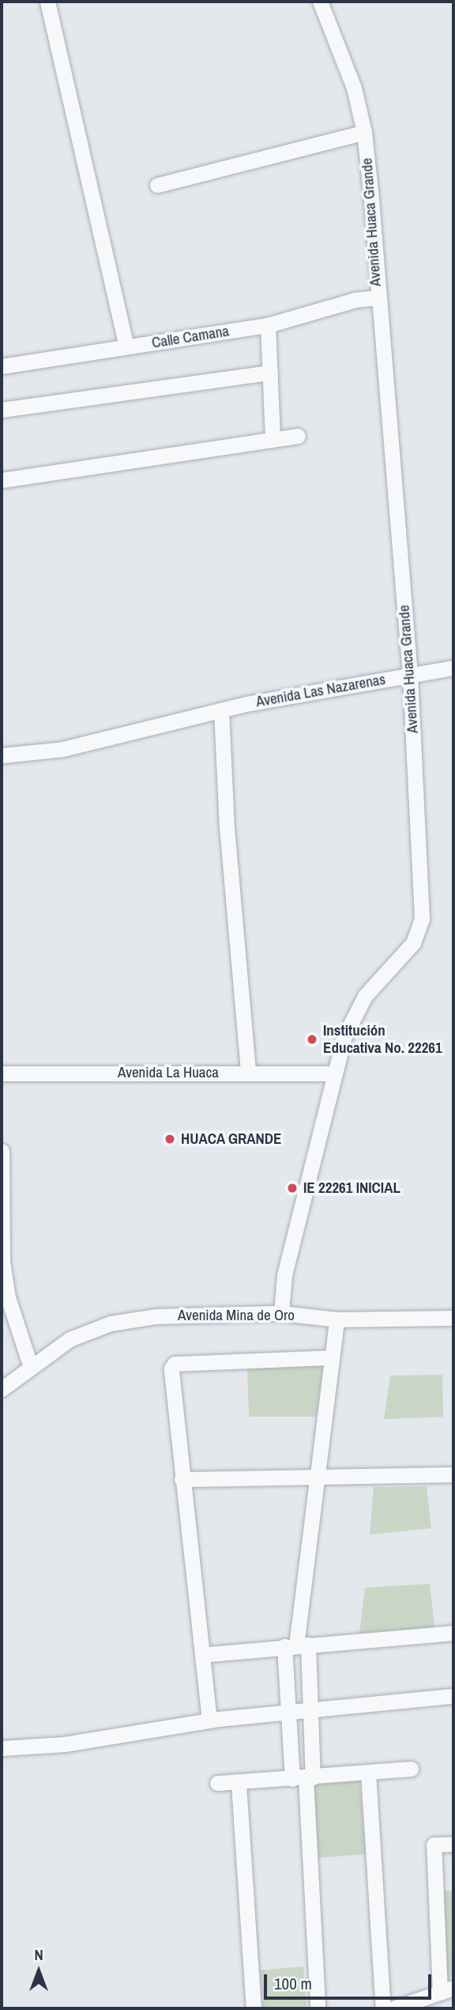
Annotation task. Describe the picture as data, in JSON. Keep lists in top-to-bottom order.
{
  "streets": {
    "street": [
      "Avenida Huaca Grande",
      "Calle Camana",
      "Avenida Las Nazarenas",
      "Avenida La Huaca",
      "Avenida Mina de Oro"
    ]
  },
  "crossings": [
    ["Avenida Huaca Grande", "Calle Camana"],
    ["Avenida Huaca Grande", "Avenida Las Nazarenas"],
    ["Avenida Huaca Grande", "Avenida La Huaca"],
    ["Avenida Huaca Grande", "Avenida Mina de Oro"]
  ],
  "places": ["Institución Educativa No. 22261", "HUACA GRANDE", "IE 22261 INICIAL"],
  "scale_bar": "100 m",
  "north": "top"
}
